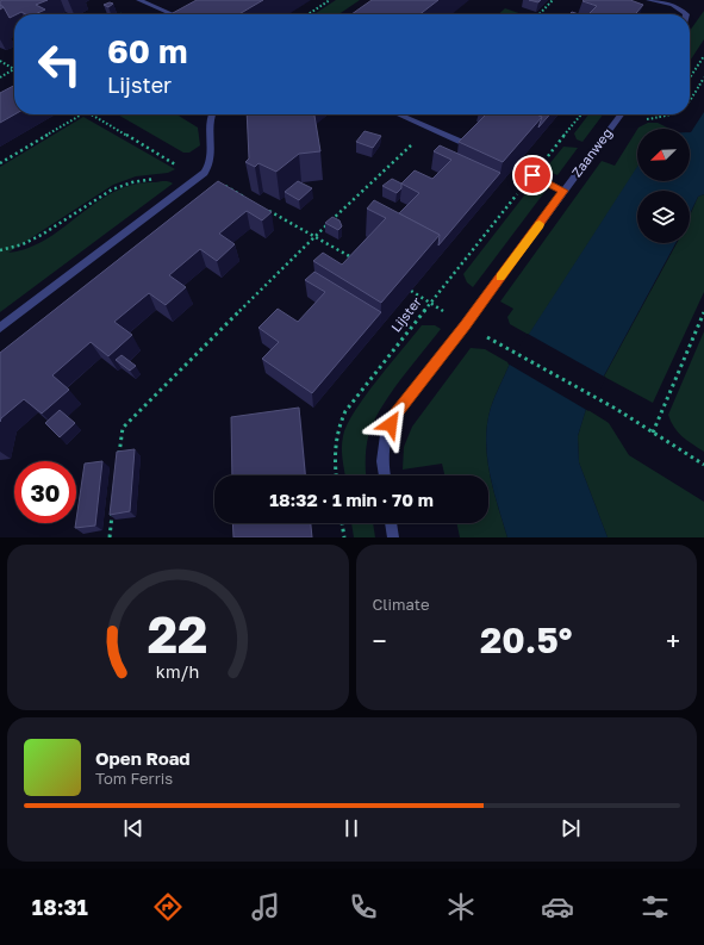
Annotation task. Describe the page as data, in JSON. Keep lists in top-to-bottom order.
{
  "streets": {
    "street": ["Zaanweg"],
    "path": ["Lijster"]
  },
  "north": "bottom left",
  "page": {
    "turn": ["60 m", "Lijster"],
    "limit": "30",
    "trip": "18:32 · 1 min · 70 m",
    "tile": "Climate",
    "heat": ["−", "20.5°", "+"],
    "song": ["Open Road", "Tom Ferris"],
    "tabs": "18:31",
    "gauge": ["22", "km/h"]
  }
}
